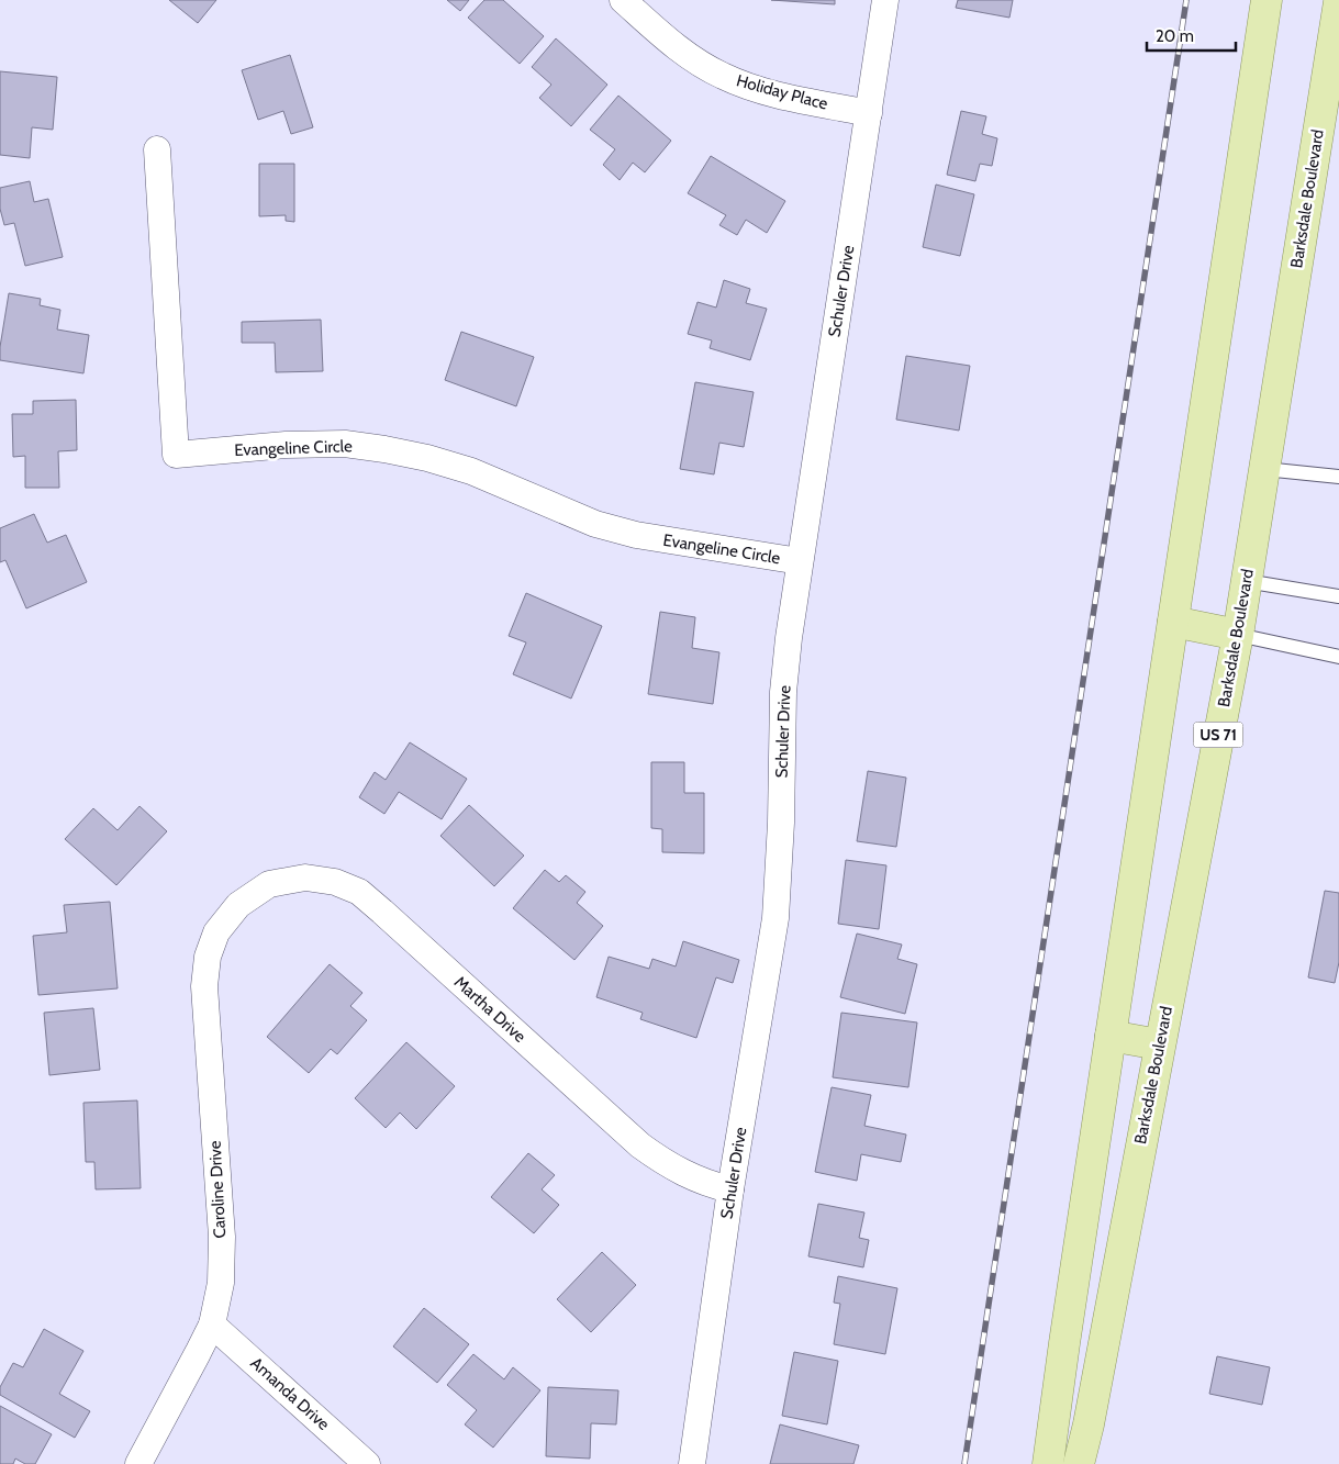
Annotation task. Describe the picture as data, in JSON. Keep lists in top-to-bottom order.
{
  "streets": {
    "main road": ["Barksdale Boulevard", "US 71"],
    "street": [
      "Holiday Place",
      "Schuler Drive",
      "Evangeline Circle",
      "Martha Drive",
      "Caroline Drive",
      "Amanda Drive"
    ]
  },
  "crossings": [
    ["Holiday Place", "Schuler Drive"],
    ["Schuler Drive", "Evangeline Circle"],
    ["Schuler Drive", "Martha Drive"],
    ["Martha Drive", "Caroline Drive"],
    ["Caroline Drive", "Amanda Drive"]
  ],
  "scale_bar": "20 m"
}
